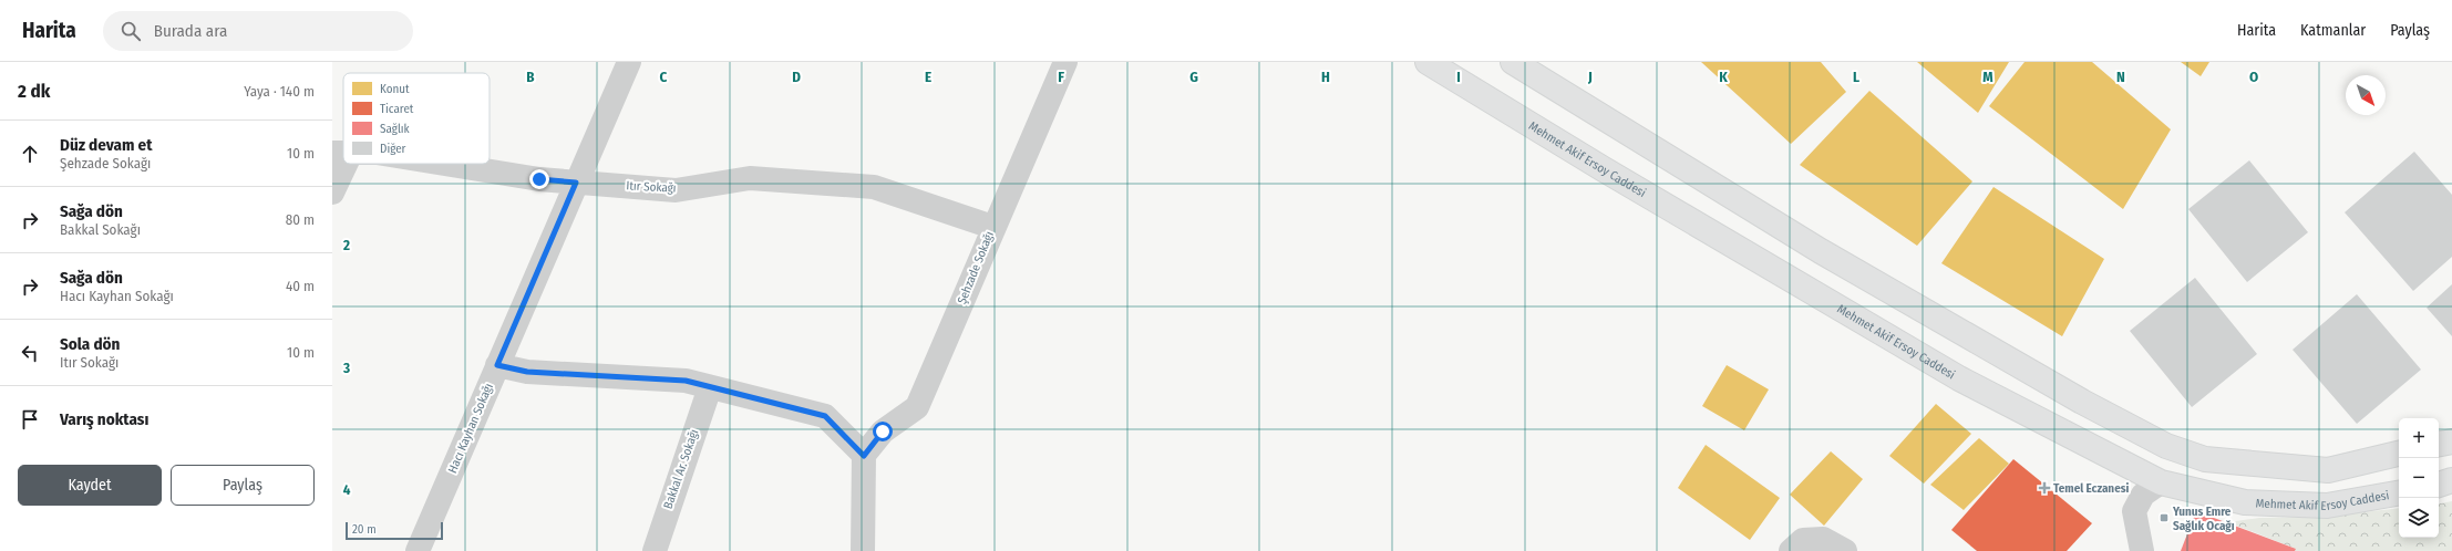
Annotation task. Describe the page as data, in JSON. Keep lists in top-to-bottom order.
{
  "streets": {
    "main road": ["Mehmet Akif Ersoy Caddesi"],
    "street": [
      "Itır Sokağı",
      "Şehzade Sokağı",
      "Hacı Kayhan Sokağı",
      "Bakkal Ar. Sokağı"
    ]
  },
  "crossings": [
    ["Itır Sokağı", "Şehzade Sokağı"],
    ["Itır Sokağı", "Hacı Kayhan Sokağı"]
  ],
  "places": {
    "health": ["Temel Eczanesi"],
    "transit": ["Yunus Emre Sağlık Ocağı"]
  },
  "legend": [
    "Konut",
    "Ticaret",
    "Sağlık",
    "Diğer"
  ],
  "scale_bar": "20 m",
  "north": "bottom right",
  "page": {
    "header": "Harita",
    "search": "Burada ara",
    "nav": ["Harita", "Katmanlar", "Paylaş"],
    "heading": ["2 dk", "Yaya · 140 m"],
    "list": [
      ["Düz devam et", "Şehzade Sokağı", "10 m"],
      ["Sağa dön", "Bakkal Sokağı", "80 m"],
      ["Sağa dön", "Hacı Kayhan Sokağı", "40 m"],
      ["Sola dön", "Itır Sokağı", "10 m"],
      "Varış noktası"
    ],
    "map_buttons": ["+", "−"],
    "buttons": ["Kaydet", "Paylaş"],
    "scale": "20 m"
  },
  "grid": {
    "columns": [
      "B",
      "C",
      "D",
      "E",
      "F",
      "G",
      "H",
      "I",
      "J",
      "K",
      "L",
      "M",
      "N",
      "O"
    ],
    "rows": ["2", "3", "4"]
  }
}
